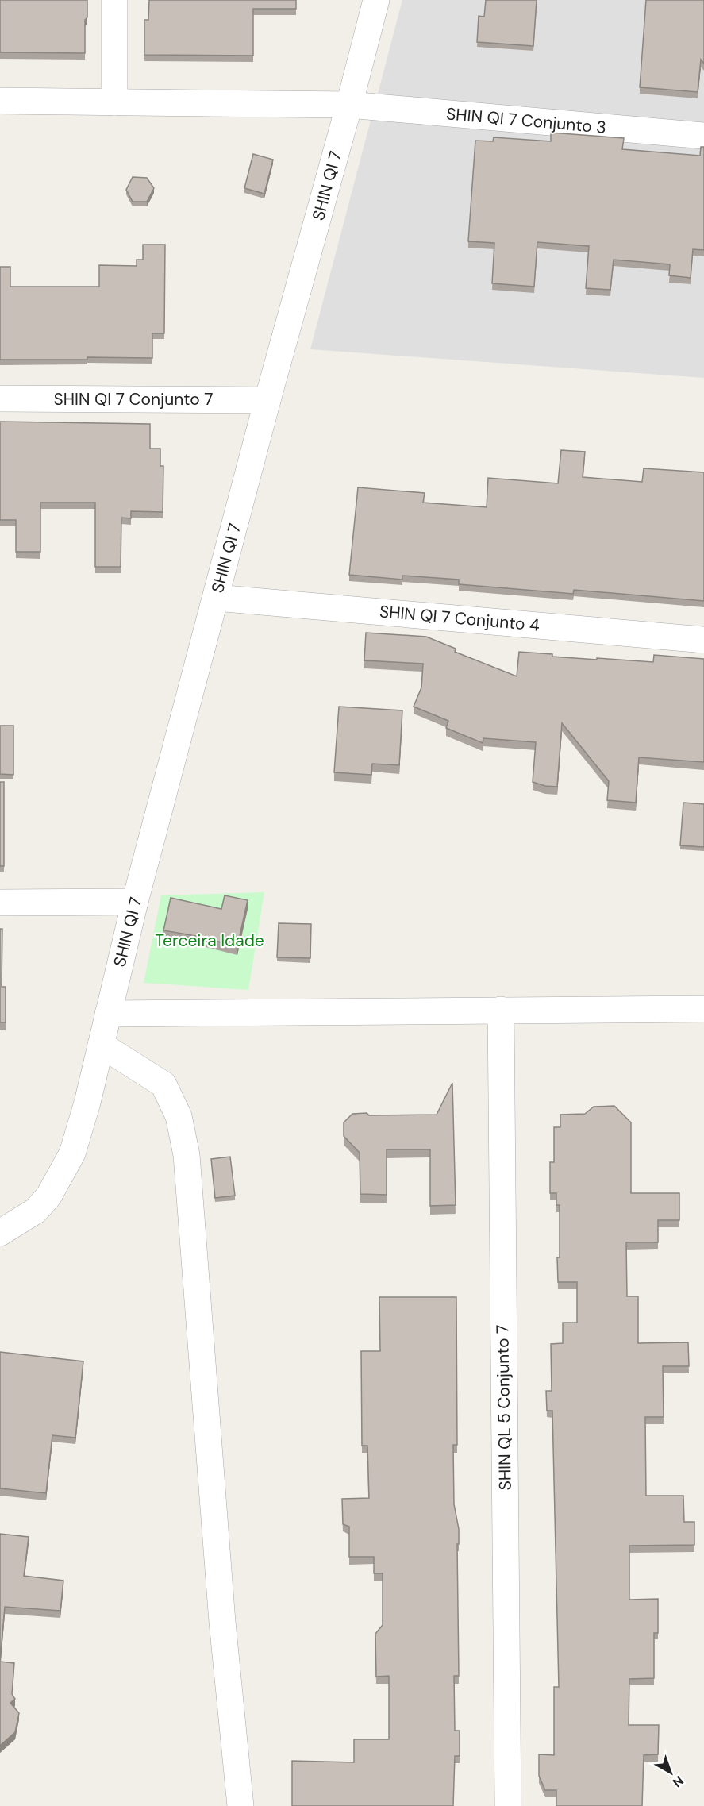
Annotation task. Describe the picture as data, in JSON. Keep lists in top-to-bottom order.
{
  "streets": {
    "street": [
      "SHIN QI 7 Conjunto 3",
      "SHIN QI 7",
      "SHIN QI 7 Conjunto 7",
      "SHIN QI 7 Conjunto 4",
      "SHIN QL 5 Conjunto 7"
    ]
  },
  "crossings": [
    ["SHIN QI 7 Conjunto 3", "SHIN QI 7"],
    ["SHIN QI 7", "SHIN QI 7 Conjunto 7"],
    ["SHIN QI 7", "SHIN QI 7 Conjunto 4"]
  ],
  "parks": ["Terceira Idade"],
  "north": "bottom right"
}
